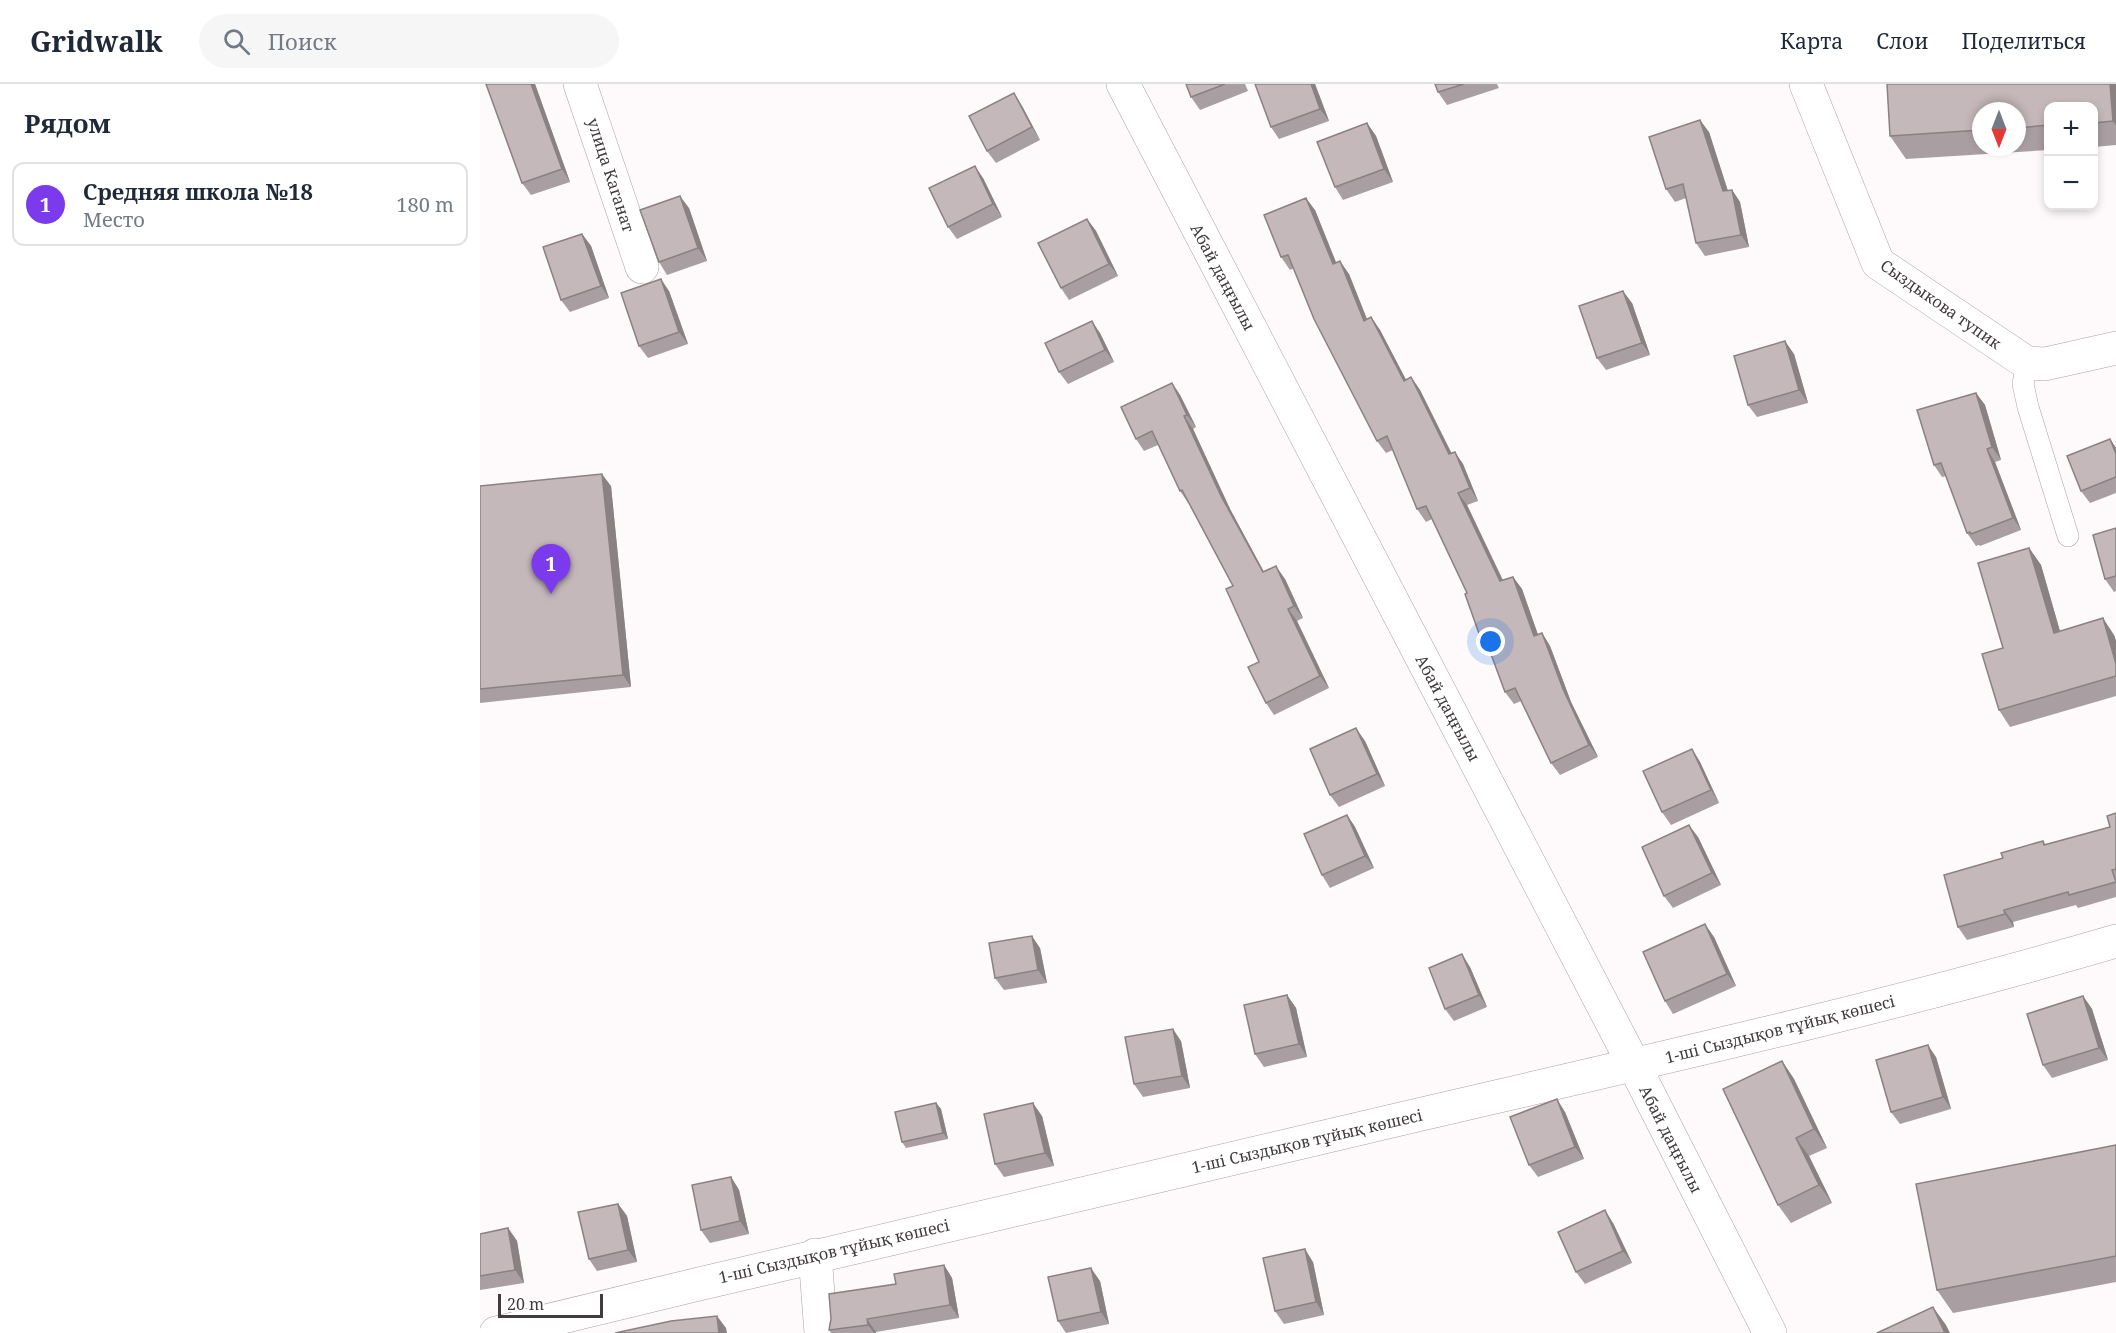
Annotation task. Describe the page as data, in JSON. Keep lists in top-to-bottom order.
{
  "streets": {
    "street": [
      "улица Каганат",
      "Абай даңғылы",
      "Сыздыкова тупик",
      "1-ші Сыздықов тұйық көшесі"
    ]
  },
  "crossings": [
    ["Абай даңғылы", "1-ші Сыздықов тұйық көшесі"]
  ],
  "scale_bar": "20 m",
  "north": "bottom",
  "page": {
    "header": "Gridwalk",
    "search": "Поиск",
    "nav": ["Карта", "Слои", "Поделиться"],
    "heading": "Рядом",
    "map_buttons": ["+", "−"],
    "list": [
      {
        "mark": "1",
        "name": "Средняя школа №18",
        "note": "Место",
        "value": "180 m"
      }
    ],
    "pins": "1",
    "scale": "20 m"
  }
}
